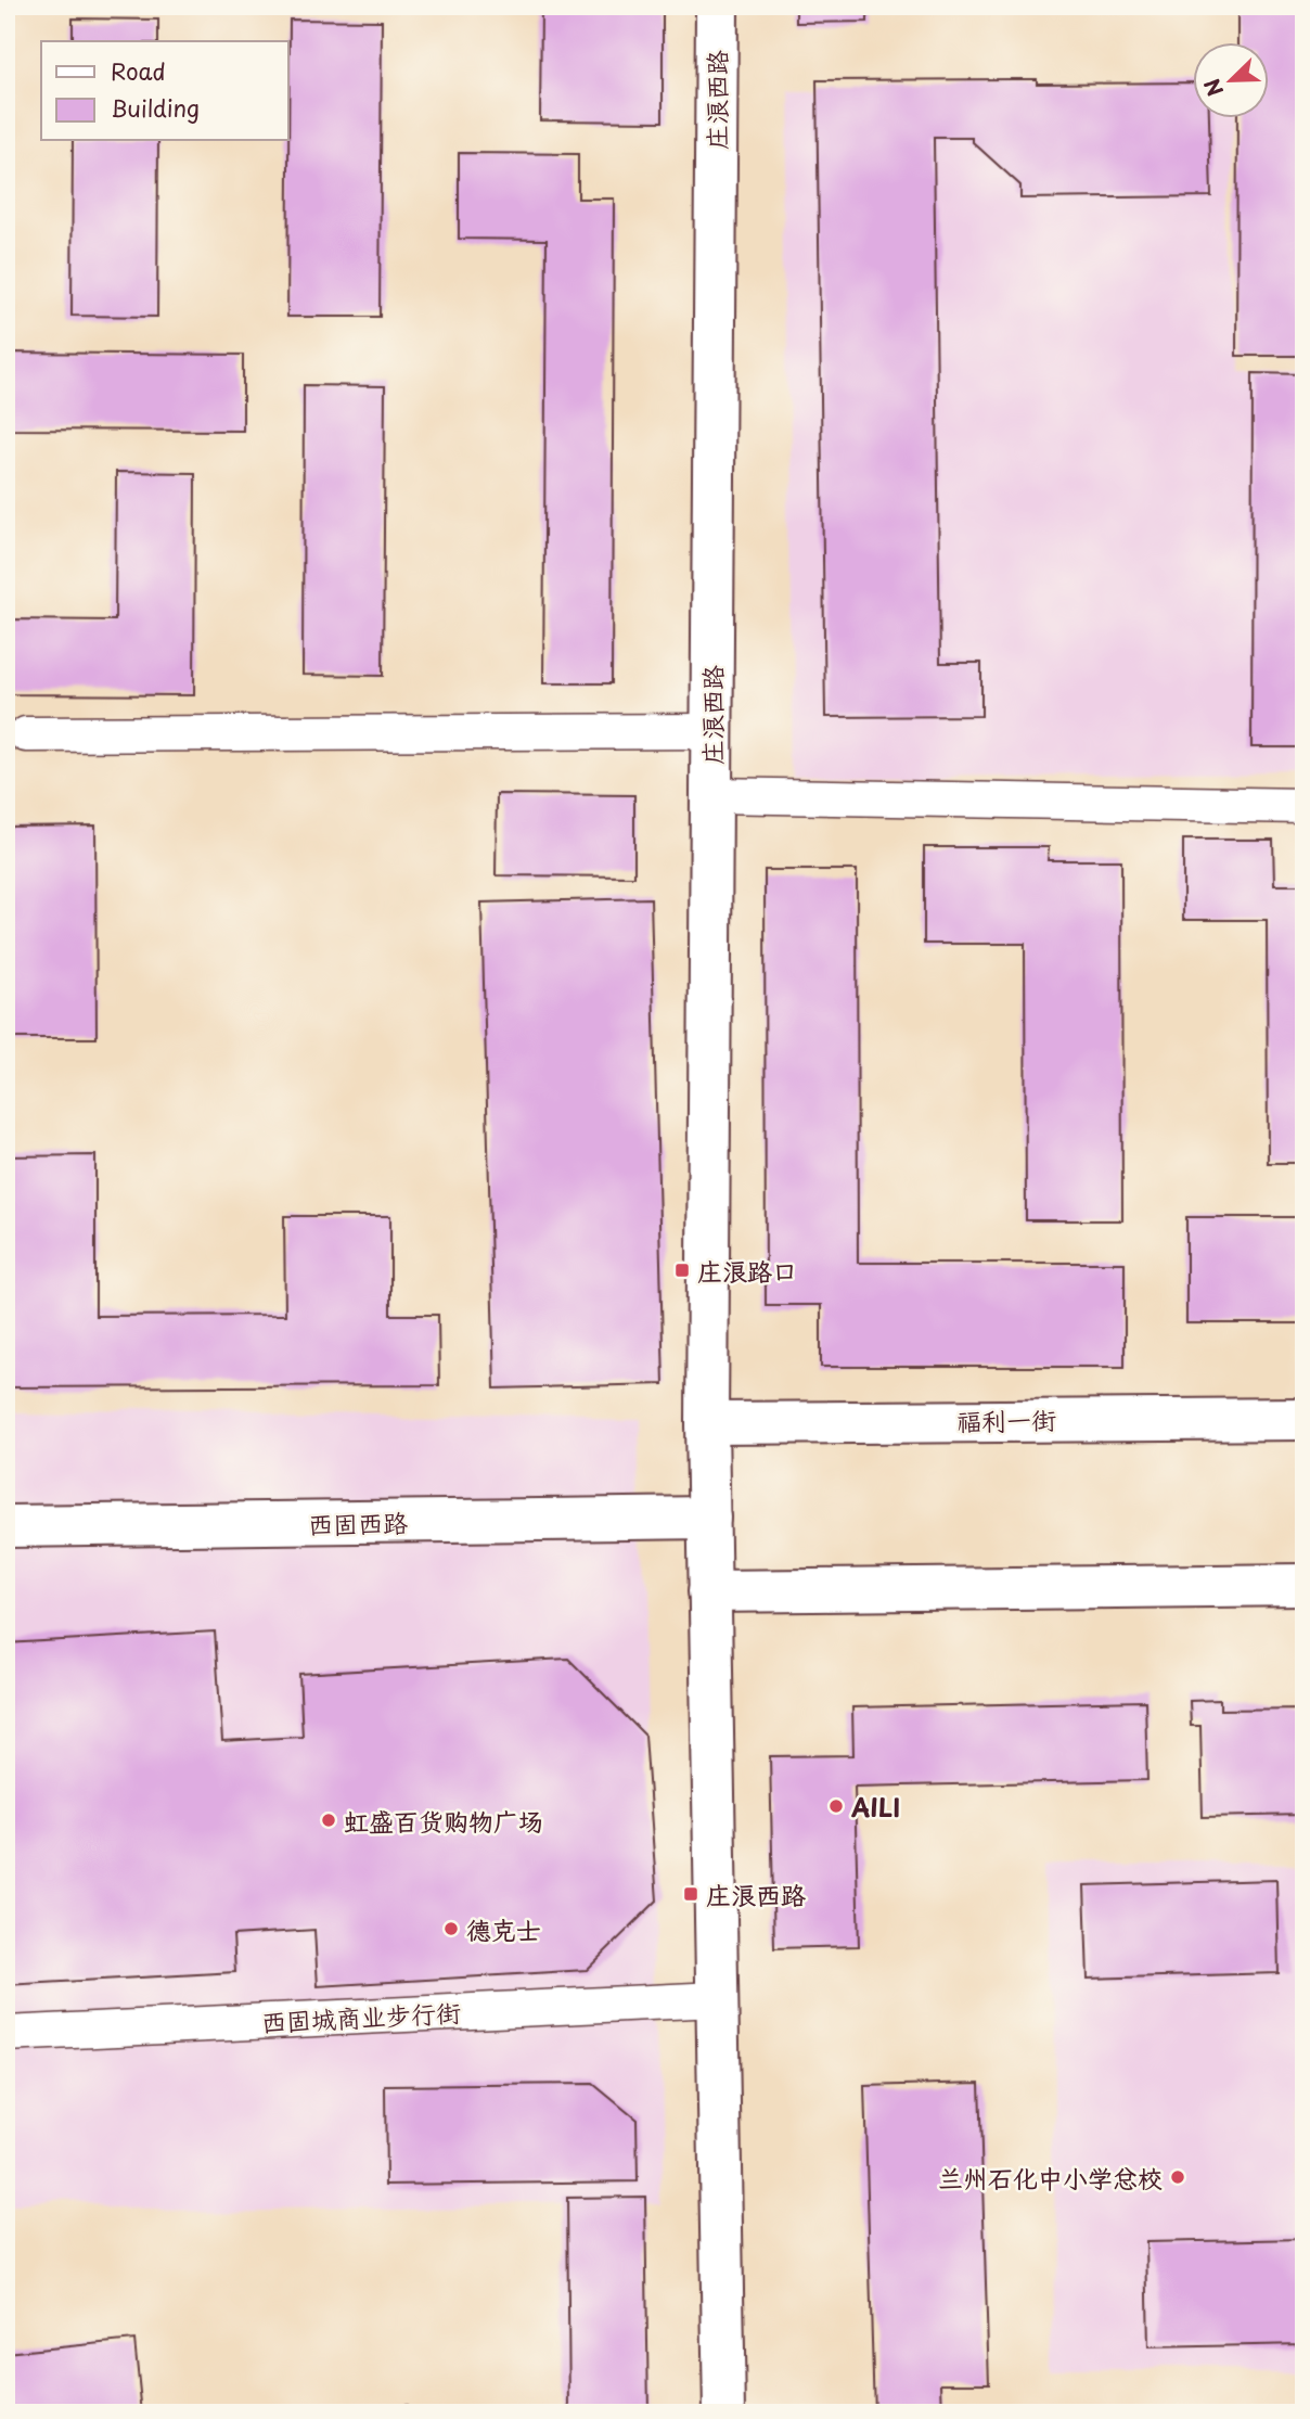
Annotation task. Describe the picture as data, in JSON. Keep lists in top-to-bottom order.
{
  "streets": {
    "street": [
      "庄浪西路",
      "福利一街",
      "西固西路",
      "西固城商业步行街"
    ]
  },
  "crossings": [
    ["庄浪西路", "福利一街"],
    ["庄浪西路", "西固西路"]
  ],
  "places": {
    "transit": ["庄浪路口", "庄浪西路"],
    "other": [
      "AILI",
      "虹盛百货购物广场",
      "德克士",
      "兰州石化中小学总校"
    ]
  },
  "legend": ["Road", "Building"],
  "north": "bottom left"
}
